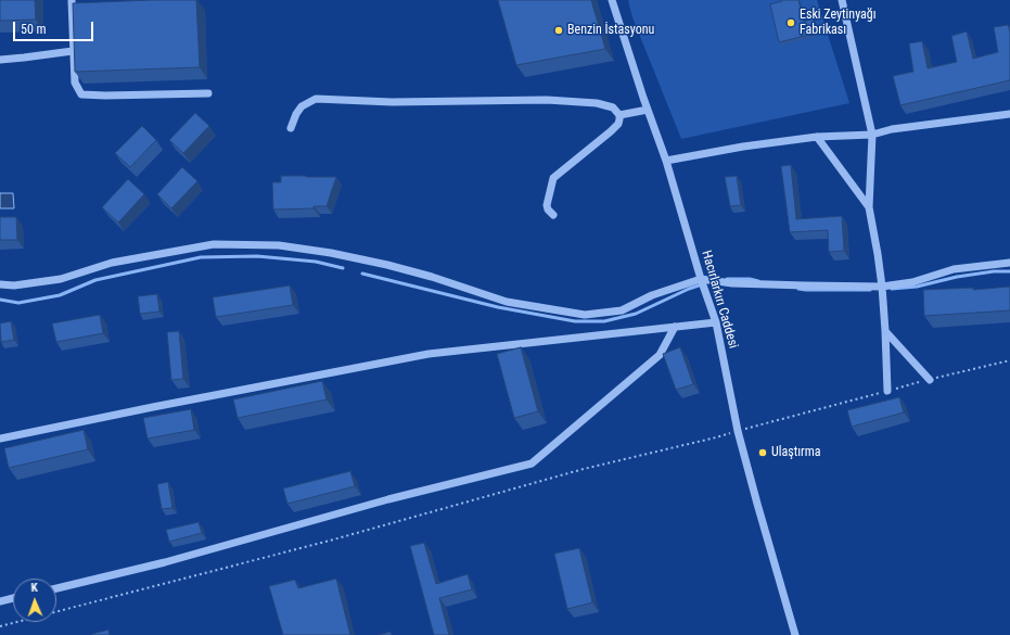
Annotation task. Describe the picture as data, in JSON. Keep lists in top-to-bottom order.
{
  "streets": {
    "street": ["Hacırlarkırı Caddesi"]
  },
  "places": ["Eski Zeytinyağı Fabrikası", "Benzin İstasyonu", "Ulaştırma"],
  "scale_bar": "50 m",
  "north": "top"
}
